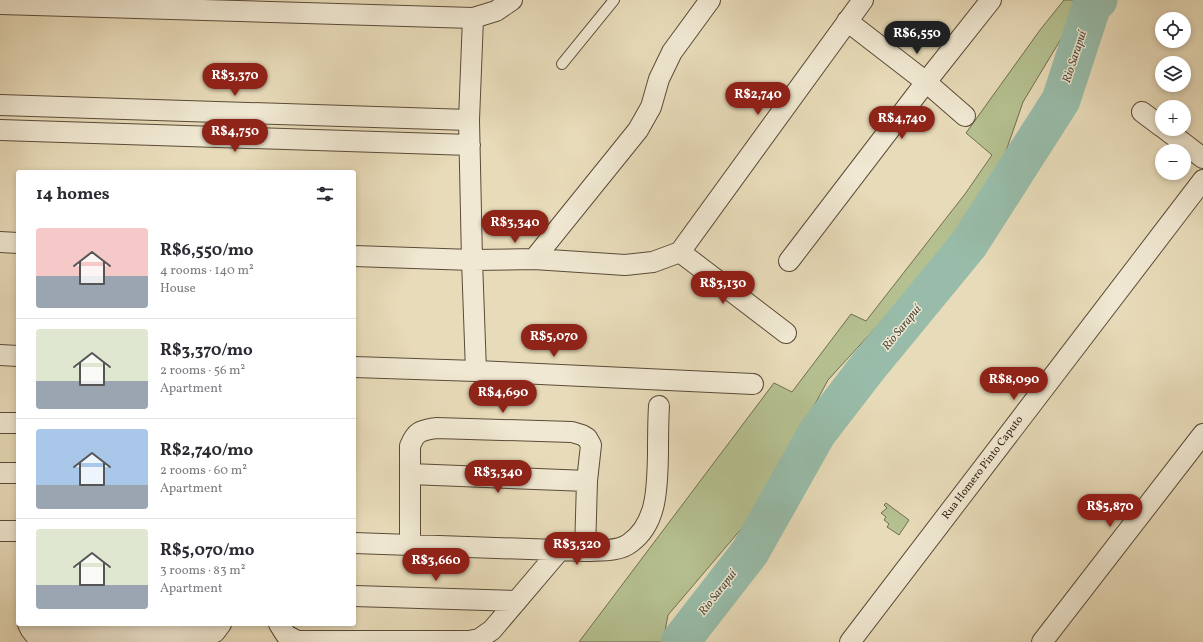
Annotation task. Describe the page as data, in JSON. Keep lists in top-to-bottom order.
{
  "streets": {
    "street": ["Rua Homero Pinto Caputo"]
  },
  "water": ["Rio Sarapuí"],
  "page": {
    "map_buttons": ["+", "−"],
    "price": [
      "R$6,550",
      "R$3,370",
      "R$2,740",
      "R$4,740",
      "R$4,750",
      "R$3,340",
      "R$3,130",
      "R$5,070",
      "R$8,090",
      "R$4,690",
      "R$3,340",
      "R$5,870",
      "R$3,320",
      "R$3,660"
    ],
    "heading": "14 homes",
    "list": [
      {
        "name": "R$6,550/mo",
        "note": "4 rooms · 140 m² · House"
      },
      {
        "name": "R$3,370/mo",
        "note": "2 rooms · 56 m² · Apartment"
      },
      {
        "name": "R$2,740/mo",
        "note": "2 rooms · 60 m² · Apartment"
      },
      {
        "name": "R$5,070/mo",
        "note": "3 rooms · 83 m² · Apartment"
      }
    ]
  }
}
